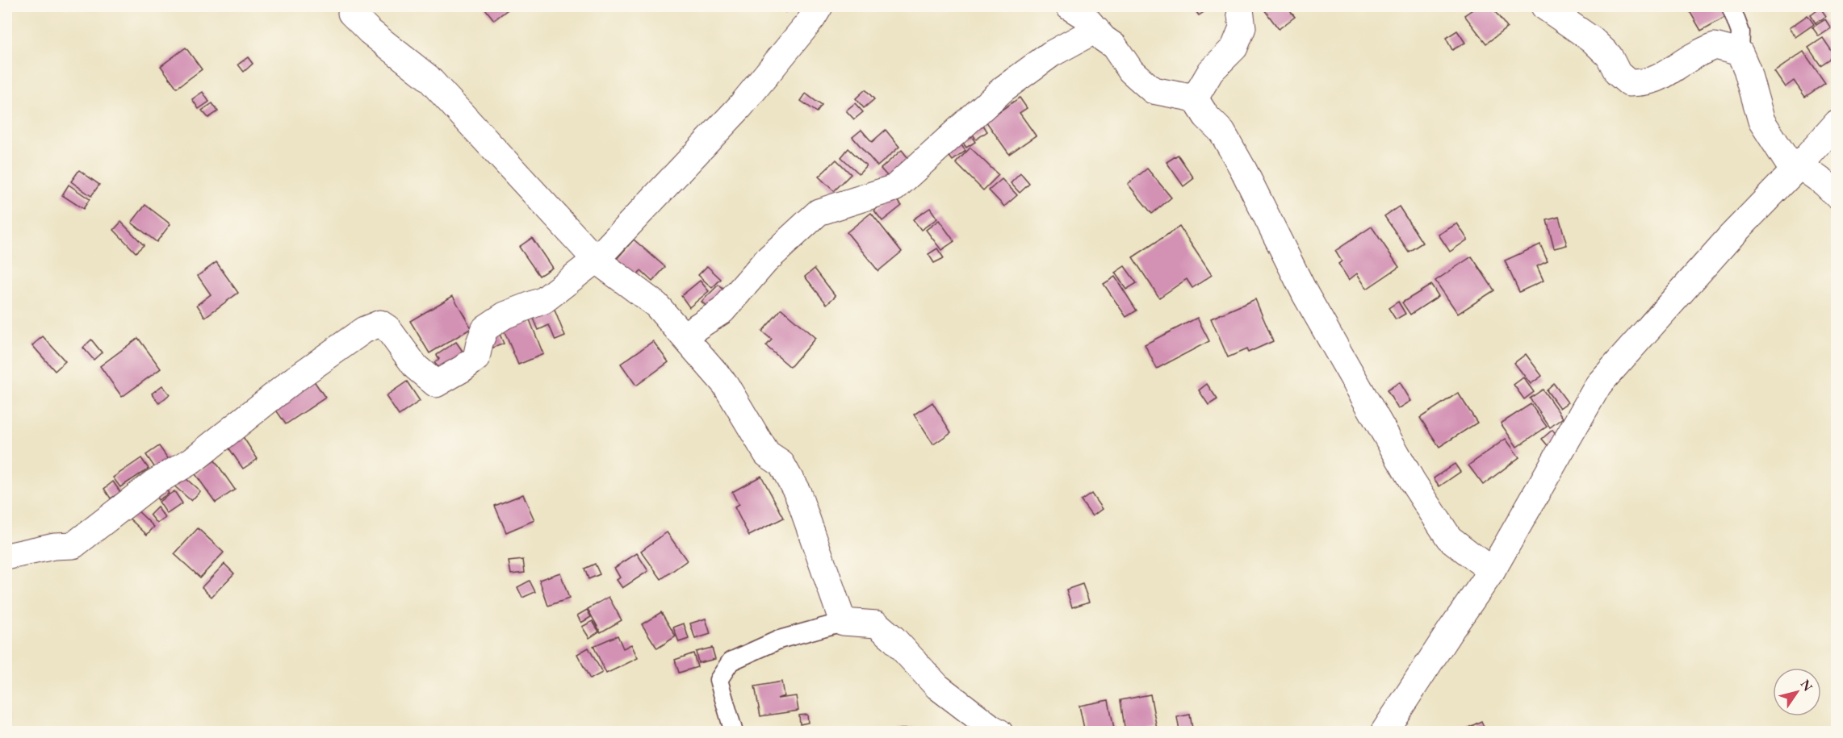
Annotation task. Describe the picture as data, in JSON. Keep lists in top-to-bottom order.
{
  "north": "top right"
}
